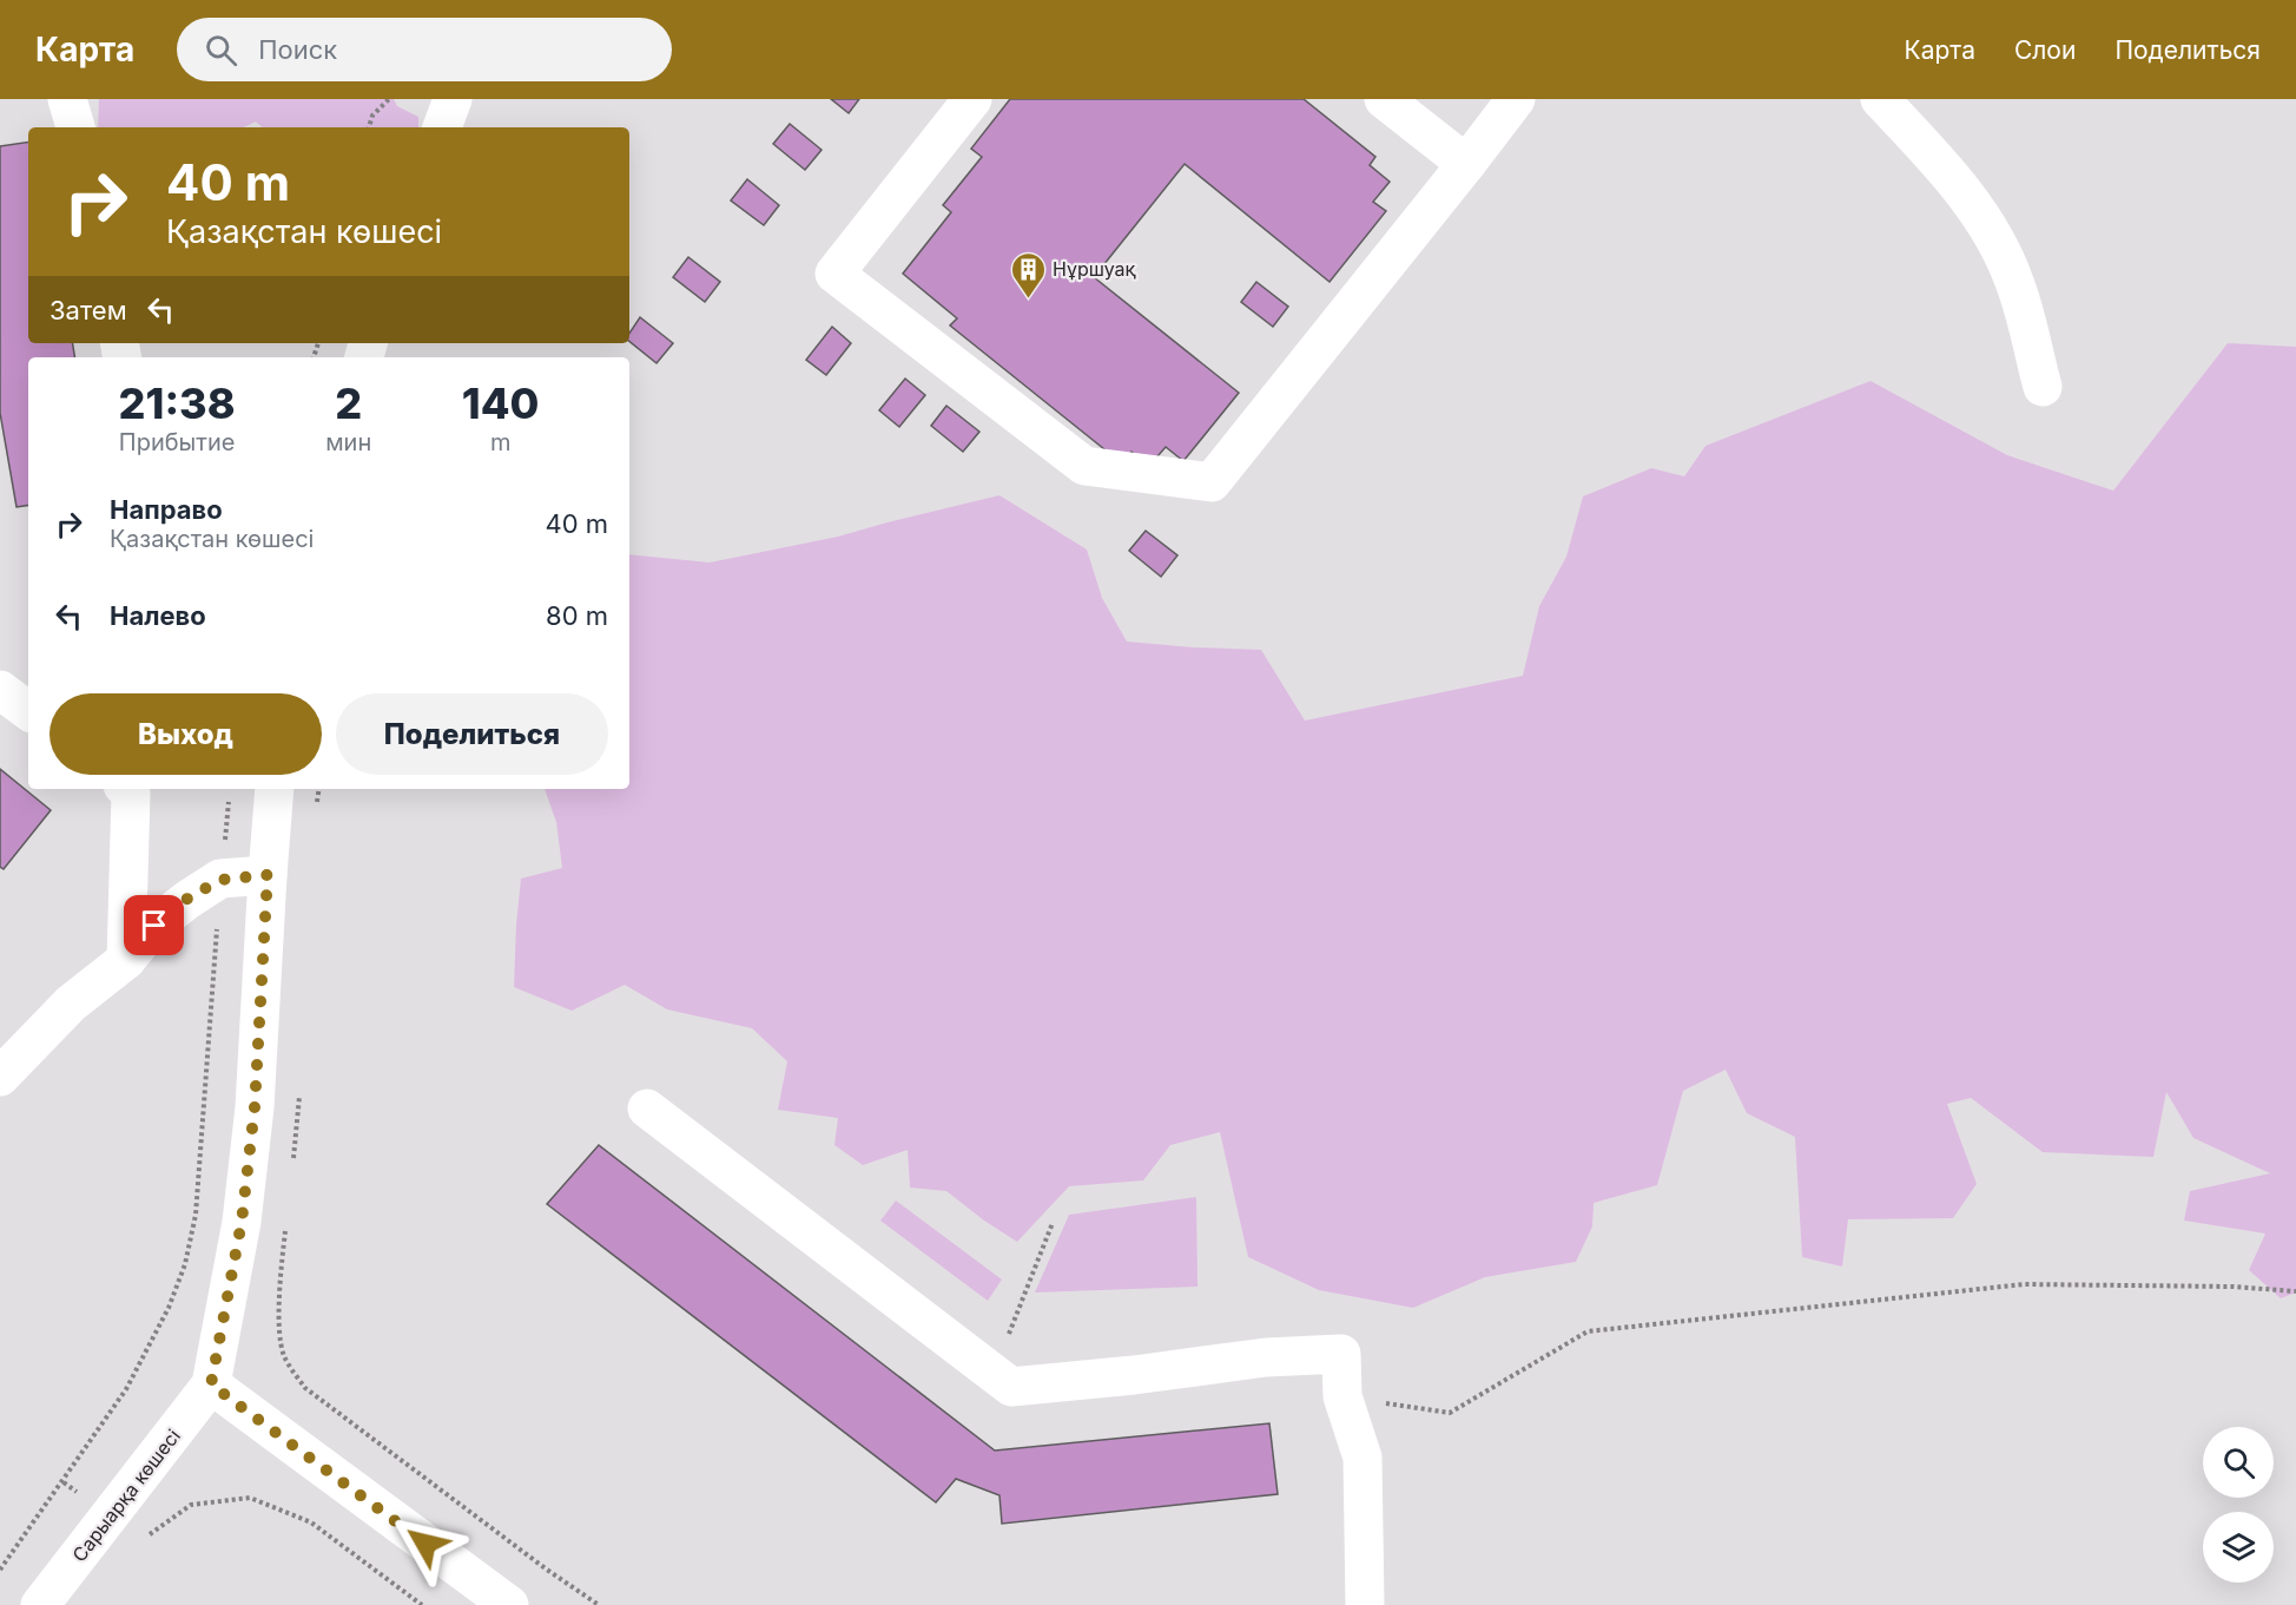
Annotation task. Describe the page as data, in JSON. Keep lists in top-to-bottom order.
{
  "streets": {
    "street": ["Сарыарқа көшесі"]
  },
  "places": {
    "building": ["Нұршуақ"]
  },
  "page": {
    "header": "Карта",
    "search": "Поиск",
    "nav": ["Карта", "Слои", "Поделиться"],
    "turn": ["40 m", "Қазақстан көшесі"],
    "then": "Затем",
    "eta": [
      "21:38",
      "Прибытие",
      "2",
      "мин",
      "140",
      "m"
    ],
    "list": [
      {
        "name": "Направо",
        "note": "Қазақстан көшесі",
        "value": "40 m"
      },
      {
        "name": "Налево",
        "value": "80 m"
      }
    ],
    "buttons": ["Выход", "Поделиться"]
  }
}
